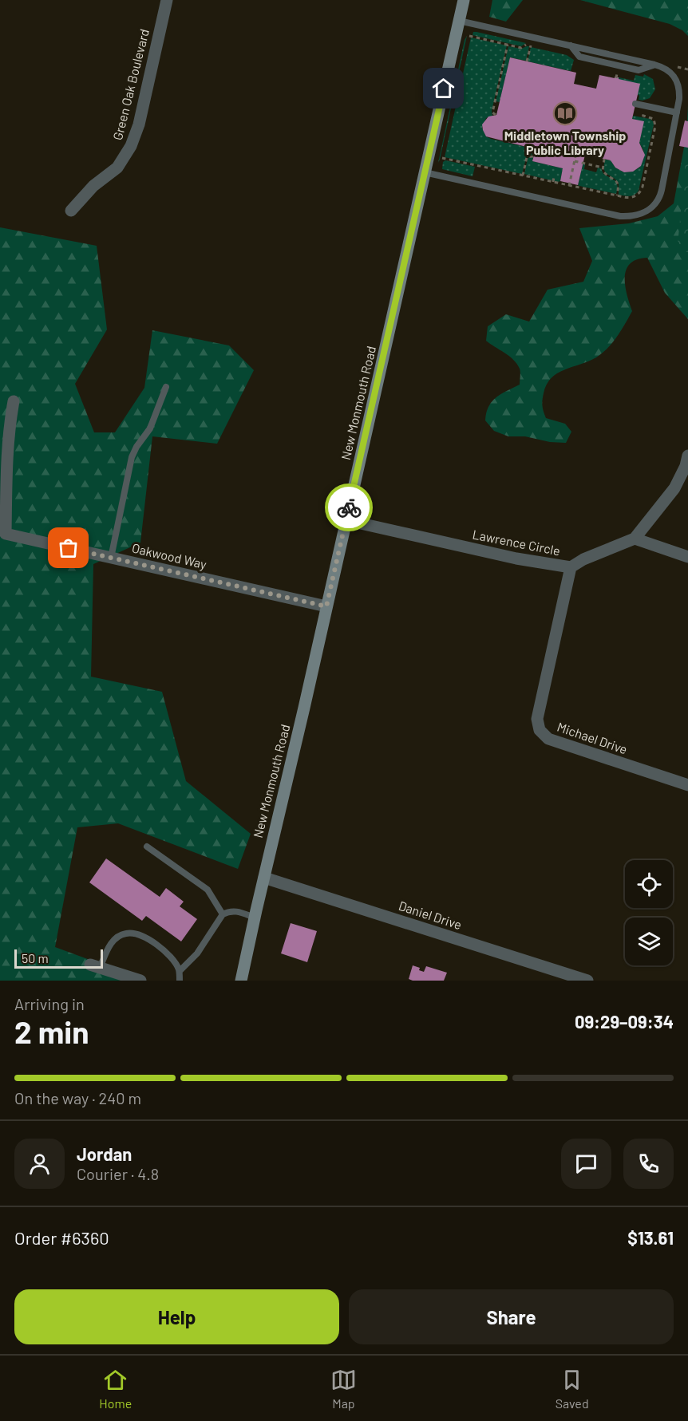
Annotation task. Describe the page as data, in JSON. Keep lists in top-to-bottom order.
{
  "streets": {
    "main road": ["New Monmouth Road"],
    "street": [
      "Green Oak Boulevard",
      "Lawrence Circle",
      "Oakwood Way",
      "Michael Drive",
      "Daniel Drive"
    ]
  },
  "crossings": [
    ["New Monmouth Road", "Lawrence Circle"],
    ["New Monmouth Road", "Oakwood Way"],
    ["New Monmouth Road", "Daniel Drive"],
    ["Lawrence Circle", "Michael Drive"]
  ],
  "places": {
    "library": ["Middletown Township Public Library"]
  },
  "scale_bar": "50 m",
  "page": {
    "scale": "50 m",
    "heading": ["2 min", "Arriving in", "09:29–09:34"],
    "panel": [
      "Jordan",
      "Courier · 4.8",
      "Order #6360",
      "$13.61"
    ],
    "bar": "On the way · 240 m",
    "buttons": ["Help", "Share"],
    "tabs": ["Home", "Map", "Saved"]
  }
}
